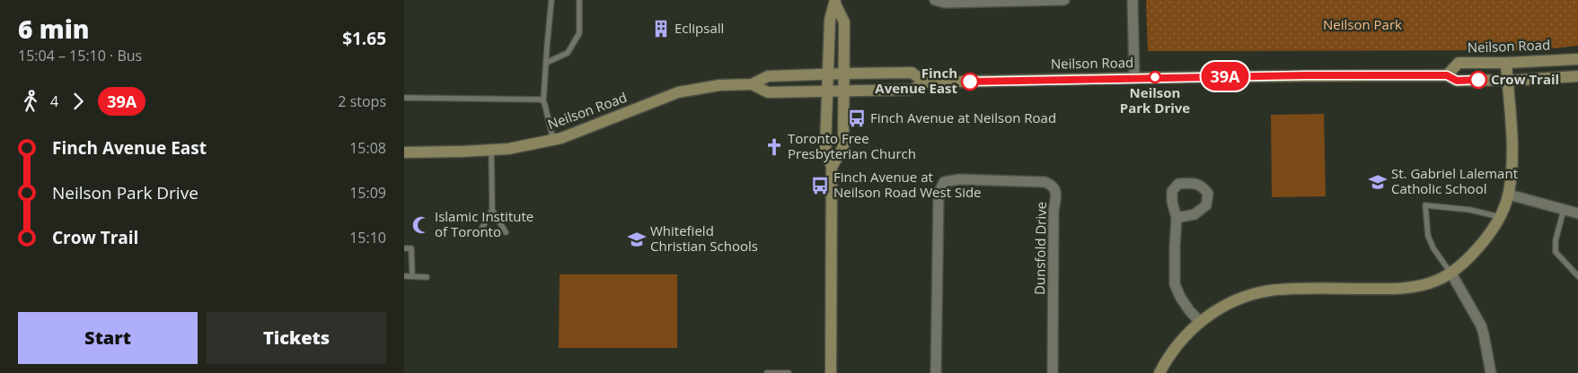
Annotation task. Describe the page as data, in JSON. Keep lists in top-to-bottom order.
{
  "streets": {
    "main road": ["Neilson Road"],
    "street": ["Dunsfold Drive"]
  },
  "parks": ["Neilson Park"],
  "places": {
    "building": ["Eclipsall"],
    "other": ["Neilson Park Drive", "Crow Trail", "Finch Avenue East"],
    "bus stop": ["Finch Avenue at Neilson Road", "Finch Avenue at Neilson Road West Side"],
    "church": ["Toronto Free Presbyterian Church"],
    "school or university": ["St. Gabriel Lalemant Catholic School", "Whitefield Christian Schools"],
    "mosque": ["Islamic Institute of Toronto"]
  },
  "lines": ["bus line 39A"],
  "page": {
    "heading": ["6 min", "15:04 – 15:10 · Bus", "$1.65"],
    "on_map": "39A",
    "legs": ["4", "39A", "2 stops"],
    "list": [
      {
        "name": "Finch Avenue East",
        "value": "15:08"
      },
      {
        "name": "Neilson Park Drive",
        "value": "15:09"
      },
      {
        "name": "Crow Trail",
        "value": "15:10"
      }
    ],
    "buttons": ["Start", "Tickets"]
  }
}
